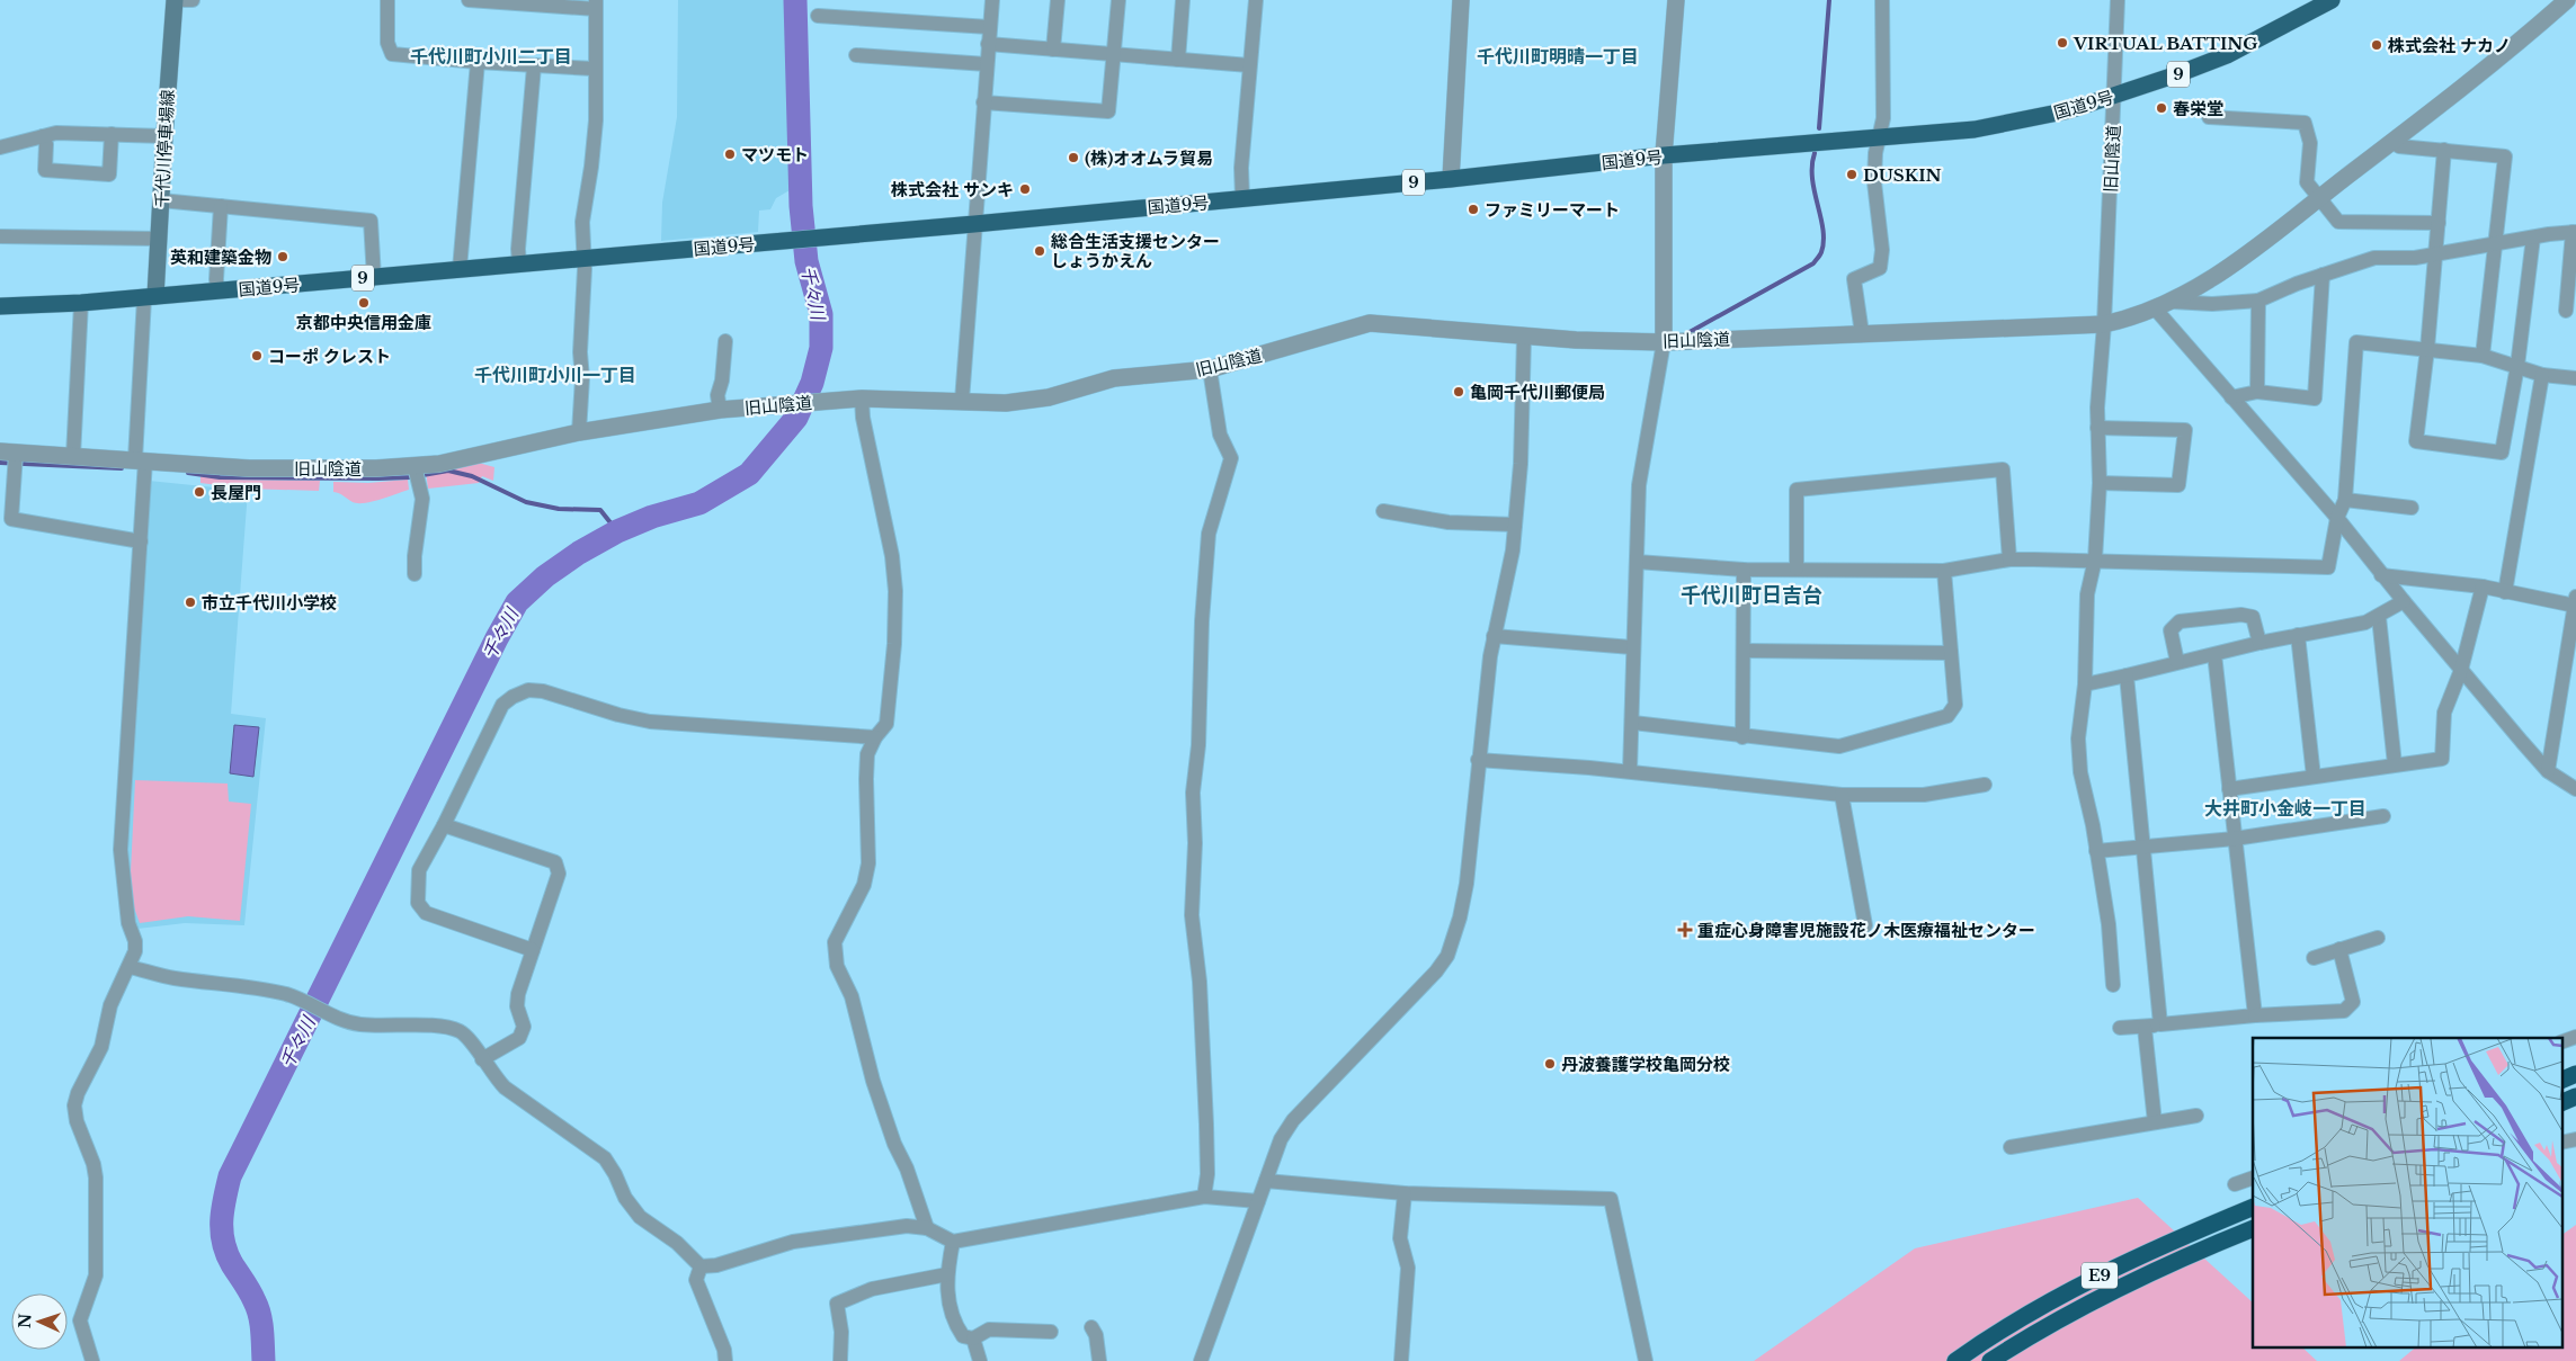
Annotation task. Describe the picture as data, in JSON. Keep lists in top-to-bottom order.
{
  "streets": {
    "highway": ["9", "国道9号", "E9"],
    "main road": ["千代川停車場線"],
    "street": ["旧山陰道"]
  },
  "crossings": [
    ["国道9号", "千代川停車場線"],
    ["国道9号", "旧山陰道"]
  ],
  "districts": [
    "千代川町小川二丁目",
    "千代川町明晴一丁目",
    "千代川町小川一丁目",
    "千代川町日吉台",
    "大井町小金岐一丁目"
  ],
  "water": ["千々川"],
  "places": {
    "other": [
      "VIRTUAL BATTING",
      "株式会社 ナカノ",
      "春栄堂",
      "マツモト",
      "(株)オオムラ貿易",
      "DUSKIN",
      "株式会社 サンキ",
      "ファミリーマート",
      "総合生活支援センター しょうかえん",
      "英和建築金物",
      "京都中央信用金庫",
      "コーポ クレスト",
      "亀岡千代川郵便局",
      "長屋門",
      "市立千代川小学校",
      "丹波養護学校亀岡分校"
    ],
    "health": ["重症心身障害児施設花ノ木医療福祉センター"]
  },
  "north": "left"
}
